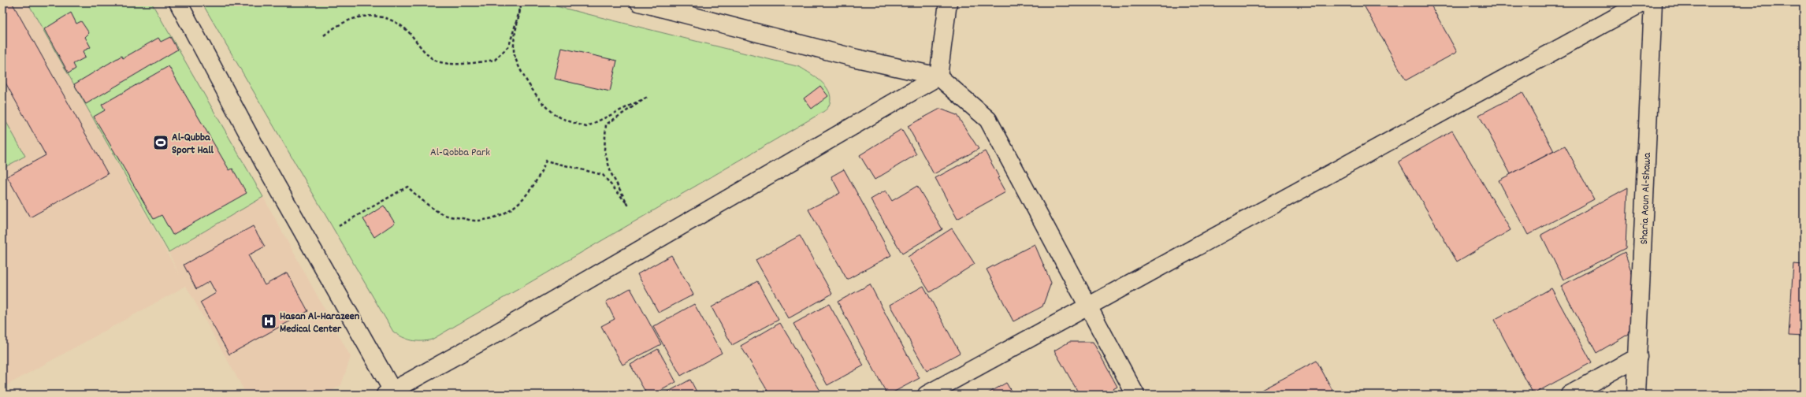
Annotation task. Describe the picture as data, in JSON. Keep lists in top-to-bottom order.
{
  "streets": {
    "street": ["Sharia Aoun Al-Shawa"]
  },
  "parks": ["Al-Qobba Park"],
  "places": {
    "sports": ["Al-Qubba Sport Hall"],
    "hospital": ["Hasan Al-Harazeen Medical Center"]
  }
}
